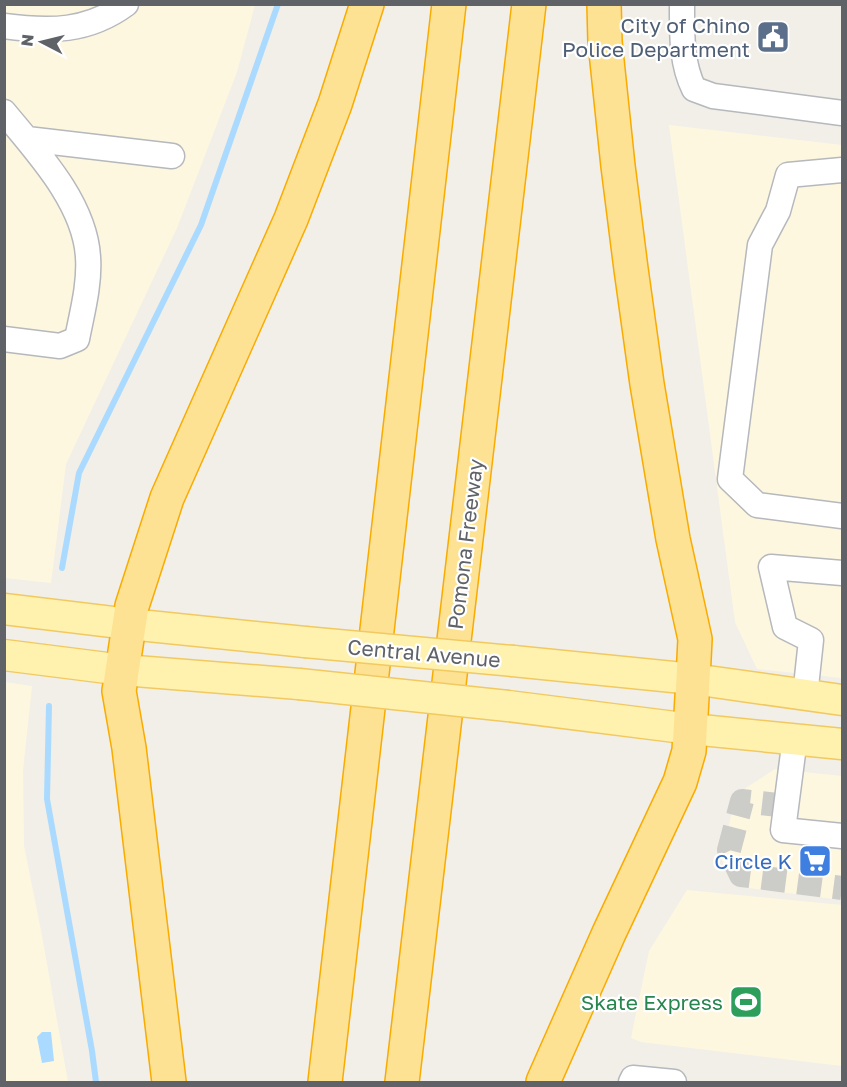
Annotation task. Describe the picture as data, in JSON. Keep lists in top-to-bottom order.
{
  "streets": {
    "highway": ["Pomona Freeway"],
    "main road": ["Central Avenue"]
  },
  "places": {
    "public building": ["City of Chino Police Department"],
    "supermarket": ["Circle K"],
    "sports": ["Skate Express"]
  },
  "north": "left"
}
